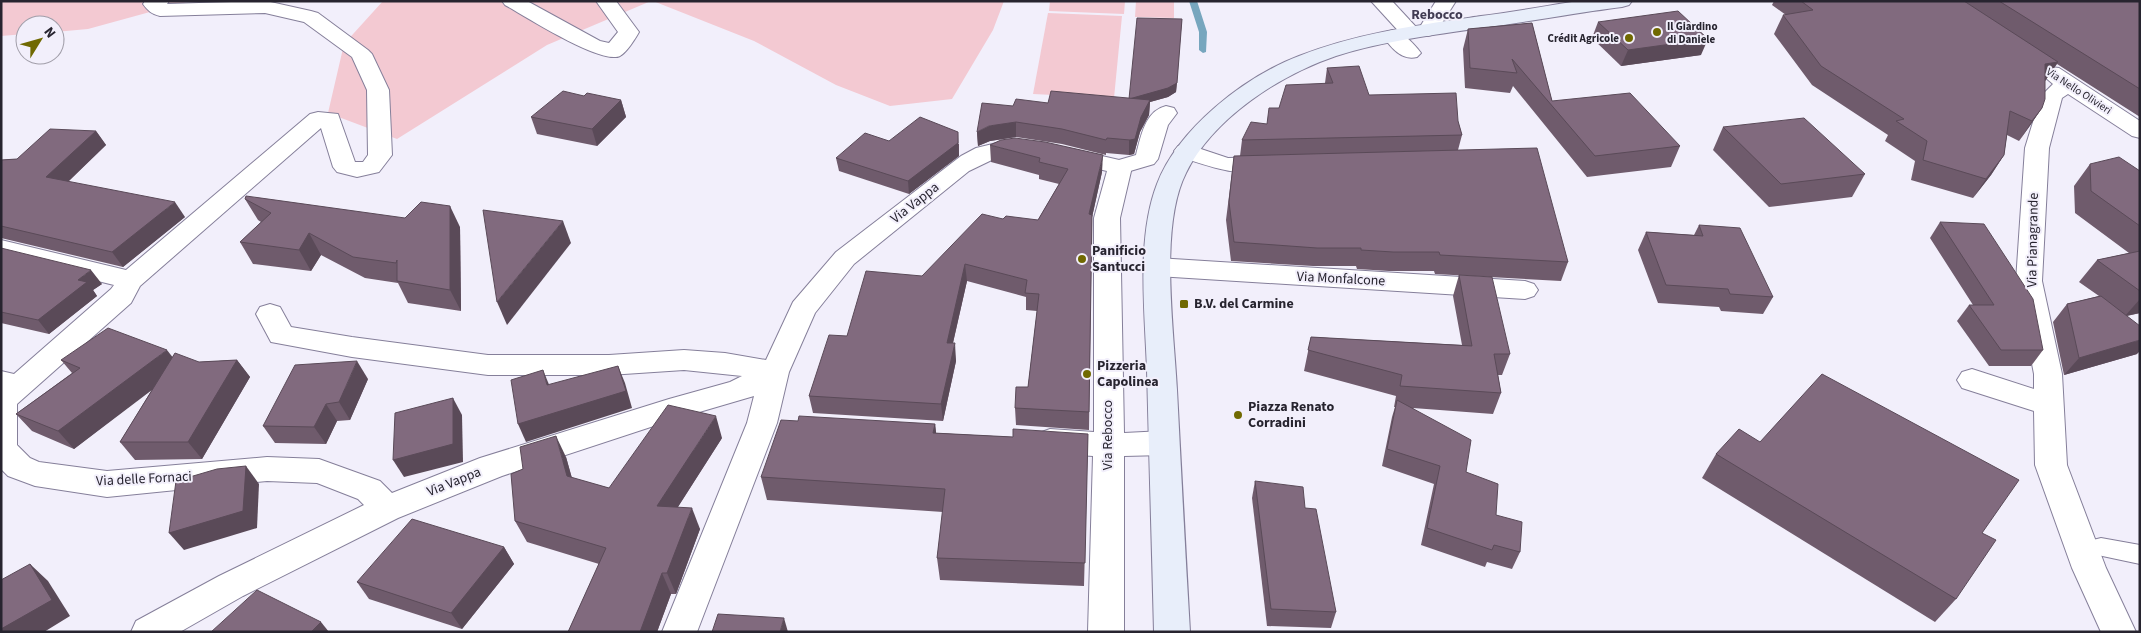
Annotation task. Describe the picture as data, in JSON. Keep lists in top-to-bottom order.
{
  "streets": {
    "street": [
      "Via Nello Olivieri",
      "Via Vappa",
      "Via Pianagrande",
      "Via Monfalcone",
      "Via Rebocco",
      "Via delle Fornaci"
    ]
  },
  "crossings": [
    ["Via Nello Olivieri", "Via Pianagrande"],
    ["Via Vappa", "Via Rebocco"],
    ["Via Vappa", "Via delle Fornaci"]
  ],
  "districts": ["Rebocco"],
  "places": {
    "other": [
      "Il Giardino di Daniele",
      "Crédit Agricole",
      "Panificio Santucci",
      "Pizzeria Capolinea",
      "Piazza Renato Corradini"
    ],
    "transit": ["B.V. del Carmine"]
  },
  "north": "top right"
}
